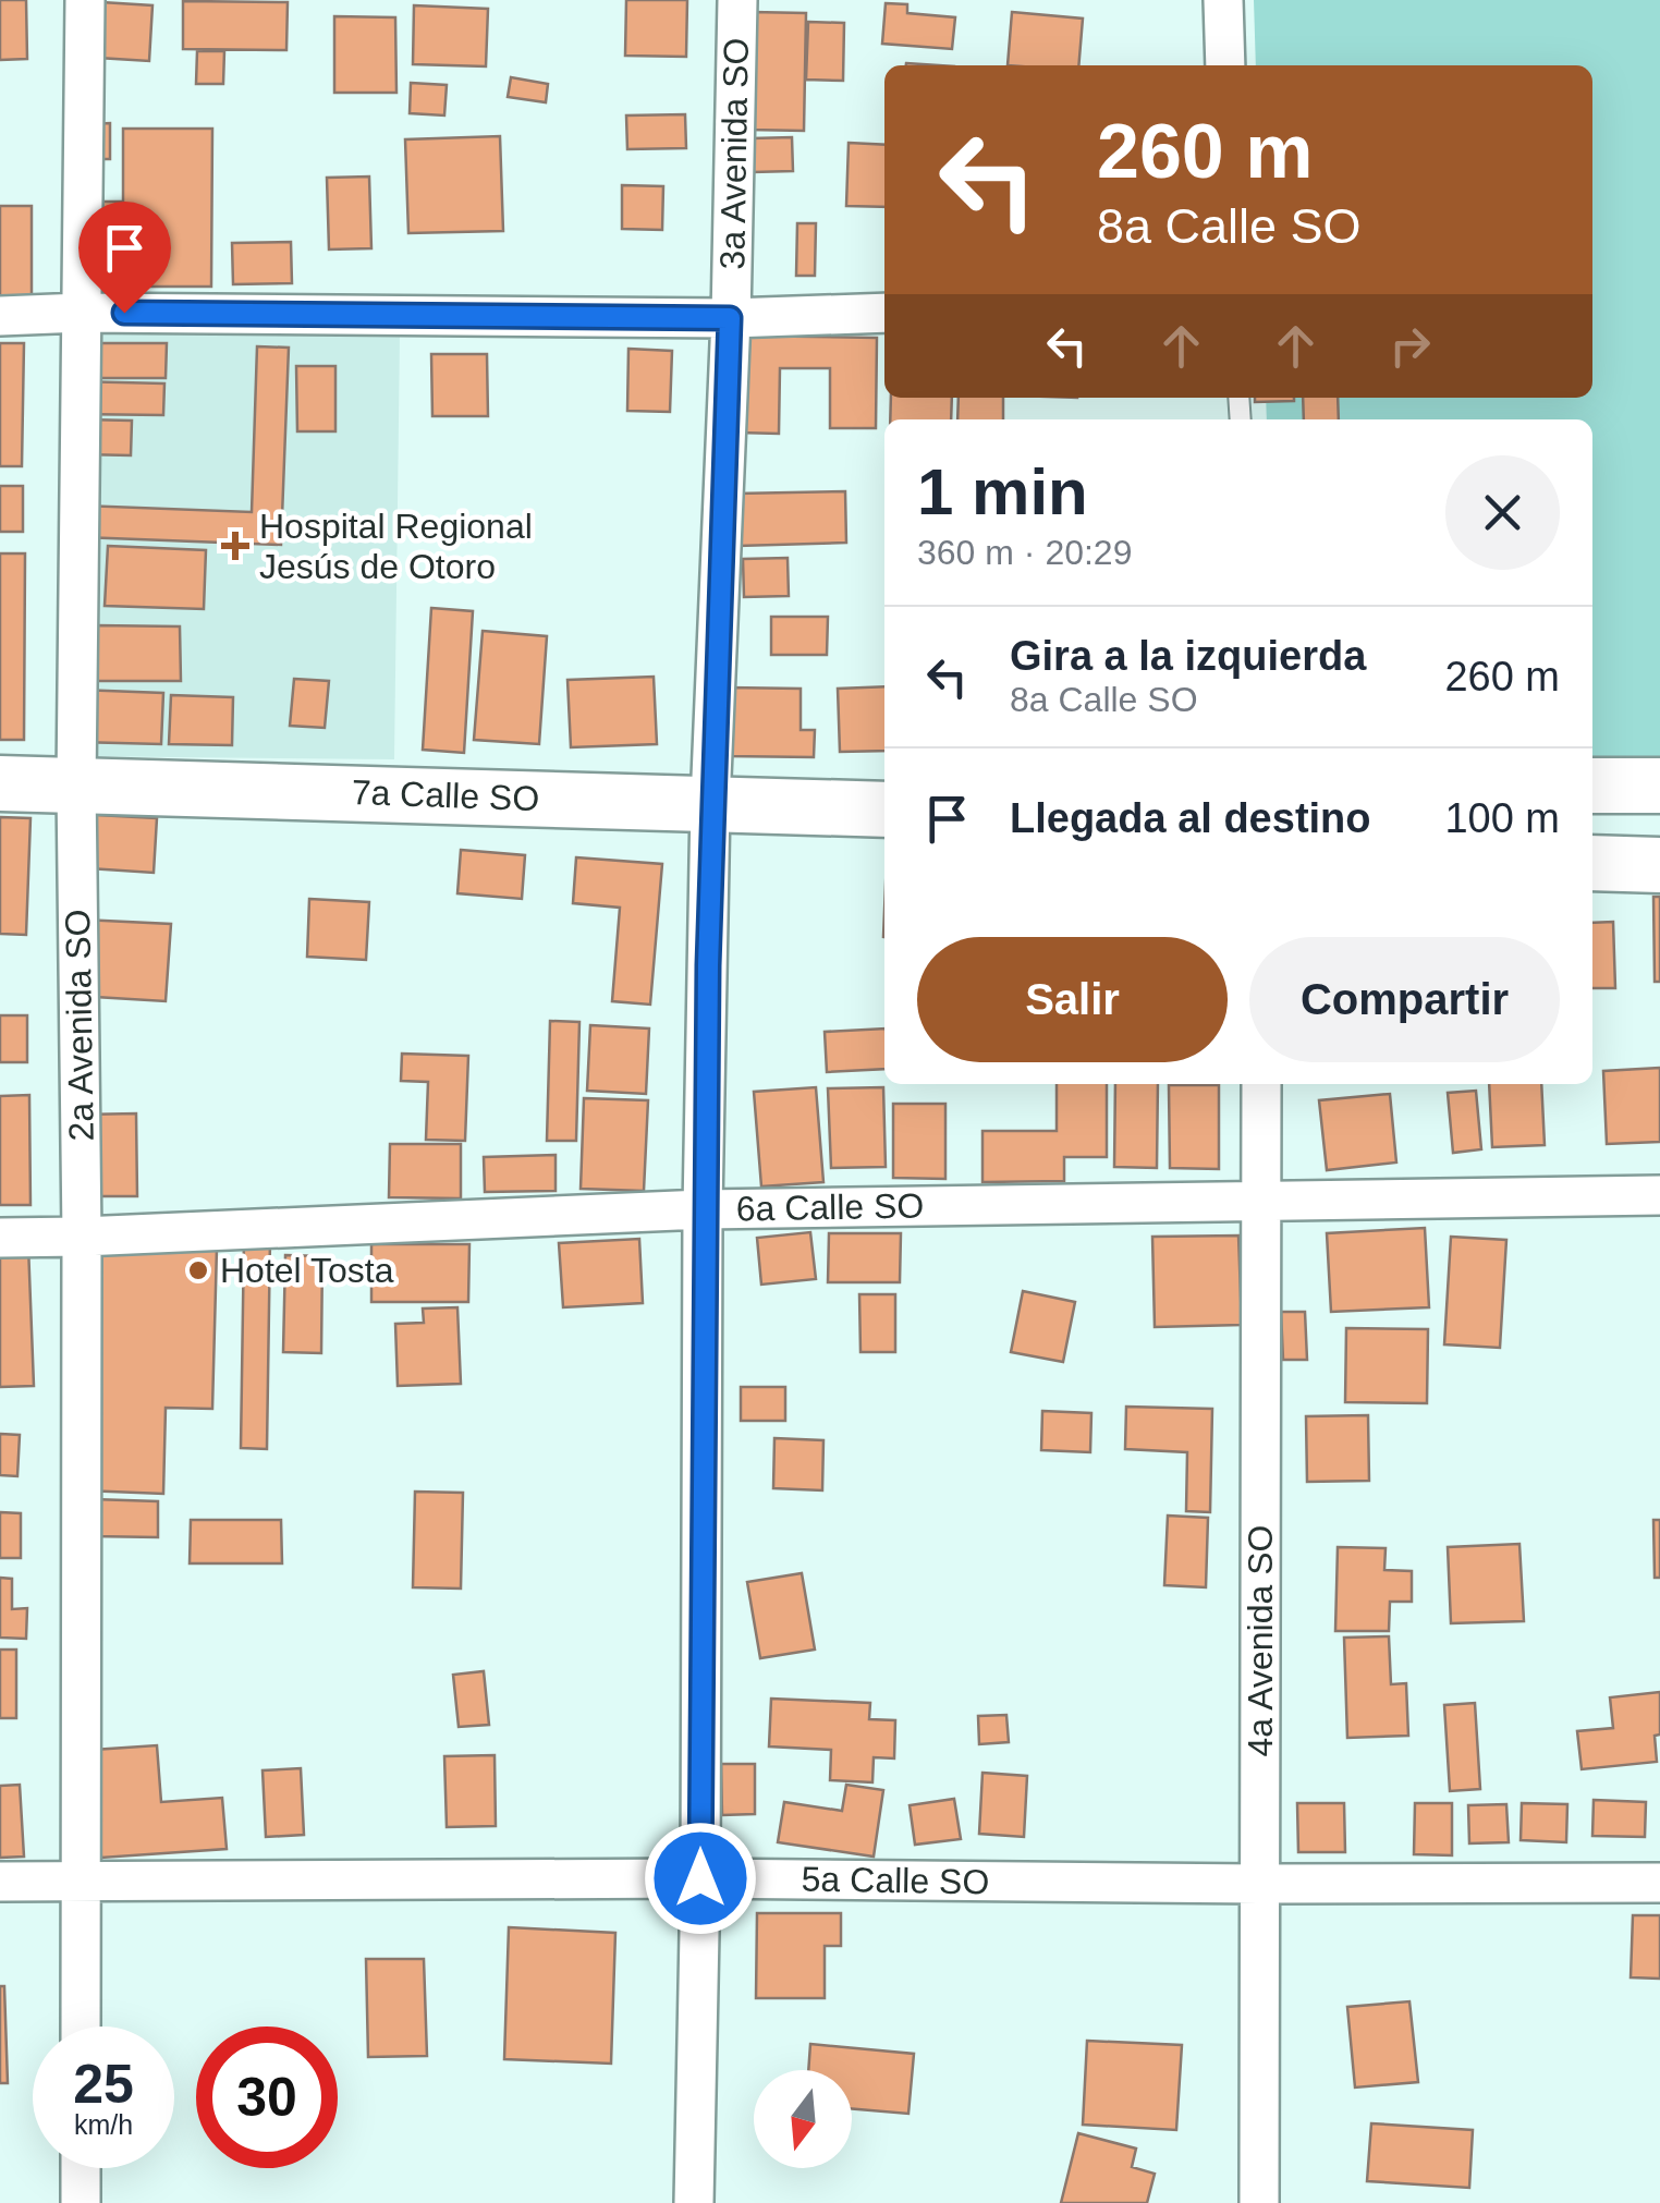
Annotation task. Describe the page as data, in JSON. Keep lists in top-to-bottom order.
{
  "streets": {
    "street": [
      "3a Avenida SO",
      "7a Calle SO",
      "2a Avenida SO",
      "6a Calle SO",
      "4a Avenida SO",
      "5a Calle SO"
    ]
  },
  "crossings": [
    ["3a Avenida SO", "7a Calle SO"],
    ["3a Avenida SO", "6a Calle SO"],
    ["3a Avenida SO", "5a Calle SO"],
    ["7a Calle SO", "2a Avenida SO"],
    ["2a Avenida SO", "6a Calle SO"],
    ["2a Avenida SO", "5a Calle SO"],
    ["6a Calle SO", "4a Avenida SO"],
    ["4a Avenida SO", "5a Calle SO"]
  ],
  "places": {
    "health": ["Hospital Regional Jesús de Otoro"],
    "other": ["Hotel Tosta"]
  },
  "north": "bottom",
  "page": {
    "turn": ["260 m", "8a Calle SO"],
    "heading": ["1 min", "360 m · 20:29"],
    "list": [
      {
        "name": "Gira a la izquierda",
        "note": "8a Calle SO",
        "value": "260 m"
      },
      {
        "name": "Llegada al destino",
        "value": "100 m"
      }
    ],
    "buttons": ["Salir", "Compartir"],
    "speed": "25 km/h",
    "limit": "30"
  }
}
